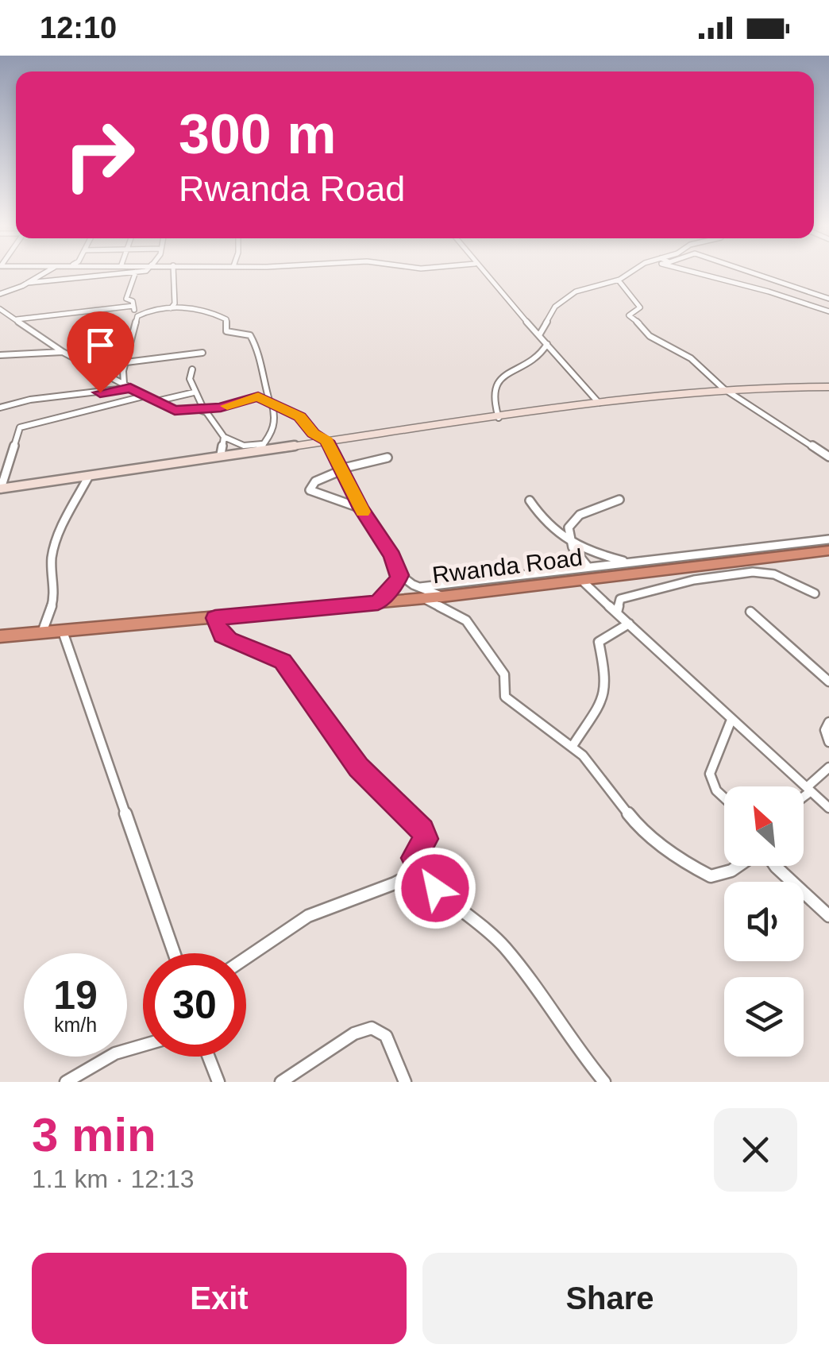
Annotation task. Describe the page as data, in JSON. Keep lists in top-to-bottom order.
{
  "streets": {
    "highway": ["Rwanda Road"]
  },
  "north": "top left",
  "page": {
    "status": "12:10",
    "turn": ["300 m", "Rwanda Road"],
    "speed": "19 km/h",
    "limit": "30",
    "heading": ["3 min", "1.1 km · 12:13"],
    "buttons": ["Exit", "Share"]
  }
}
